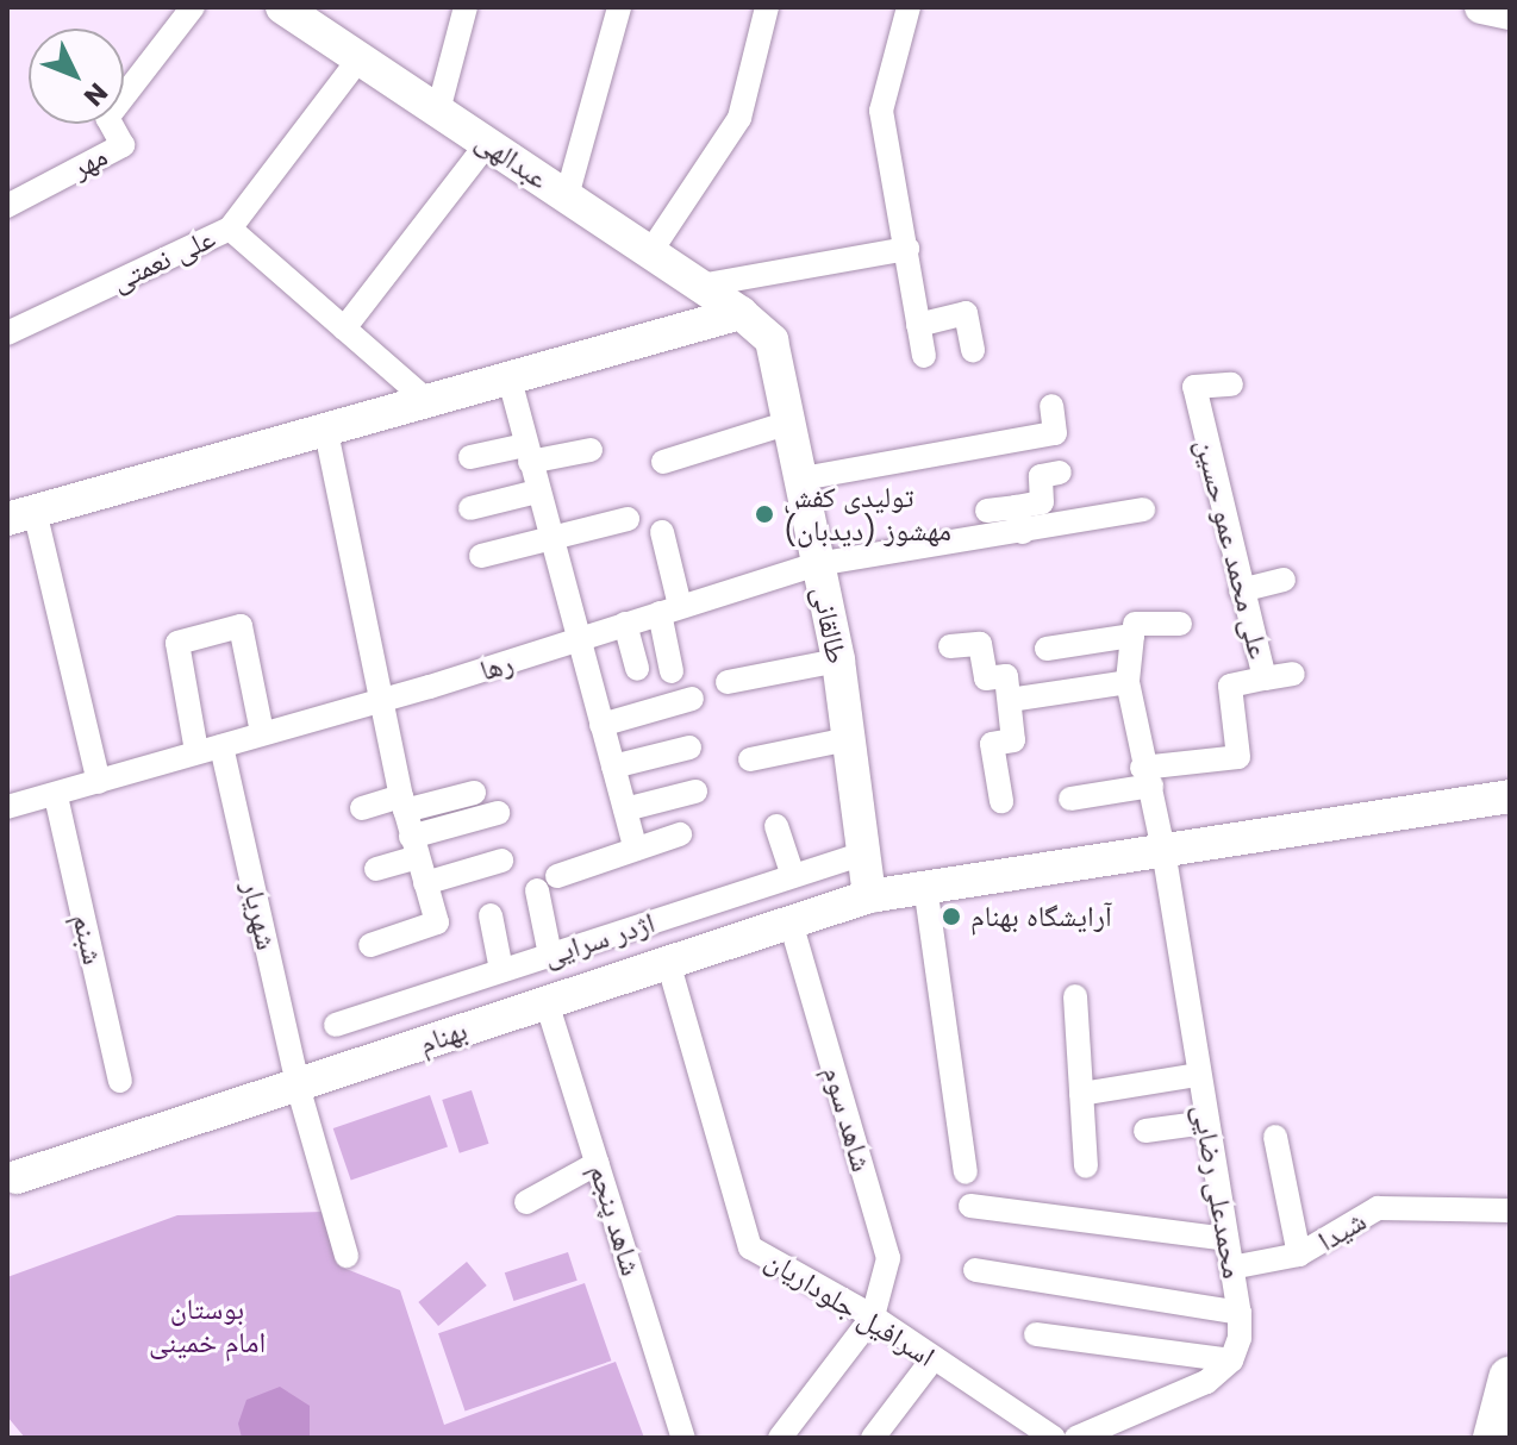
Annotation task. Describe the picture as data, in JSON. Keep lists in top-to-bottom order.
{
  "streets": {
    "street": [
      "عبدالهی",
      "مهر",
      "علی نعمتی",
      "علی محمد عمو حسین",
      "طالقانی",
      "رها",
      "شهریار",
      "شبنم",
      "اژدر سرایی",
      "بهنام",
      "شاهد سوم",
      "محمدعلی رضایی",
      "شاهد پنجم",
      "شیدا",
      "اسرافیل جلوداریان"
    ]
  },
  "crossings": [
    ["عبدالهی", "علی نعمتی"],
    ["عبدالهی", "طالقانی"],
    ["علی محمد عمو حسین", "محمدعلی رضایی"],
    ["طالقانی", "رها"],
    ["طالقانی", "اژدر سرایی"],
    ["طالقانی", "بهنام"],
    ["رها", "شهریار"],
    ["رها", "شبنم"],
    ["شهریار", "بهنام"],
    ["بهنام", "شاهد سوم"],
    ["بهنام", "شاهد پنجم"],
    ["بهنام", "اسرافیل جلوداریان"],
    ["شاهد سوم", "اسرافیل جلوداریان"],
    ["محمدعلی رضایی", "شیدا"]
  ],
  "parks": ["بوستان امام خمینی"],
  "places": ["تولیدی کفش مهشوز (دیدبان)", "آرایشگاه بهنام"],
  "north": "bottom right"
}
